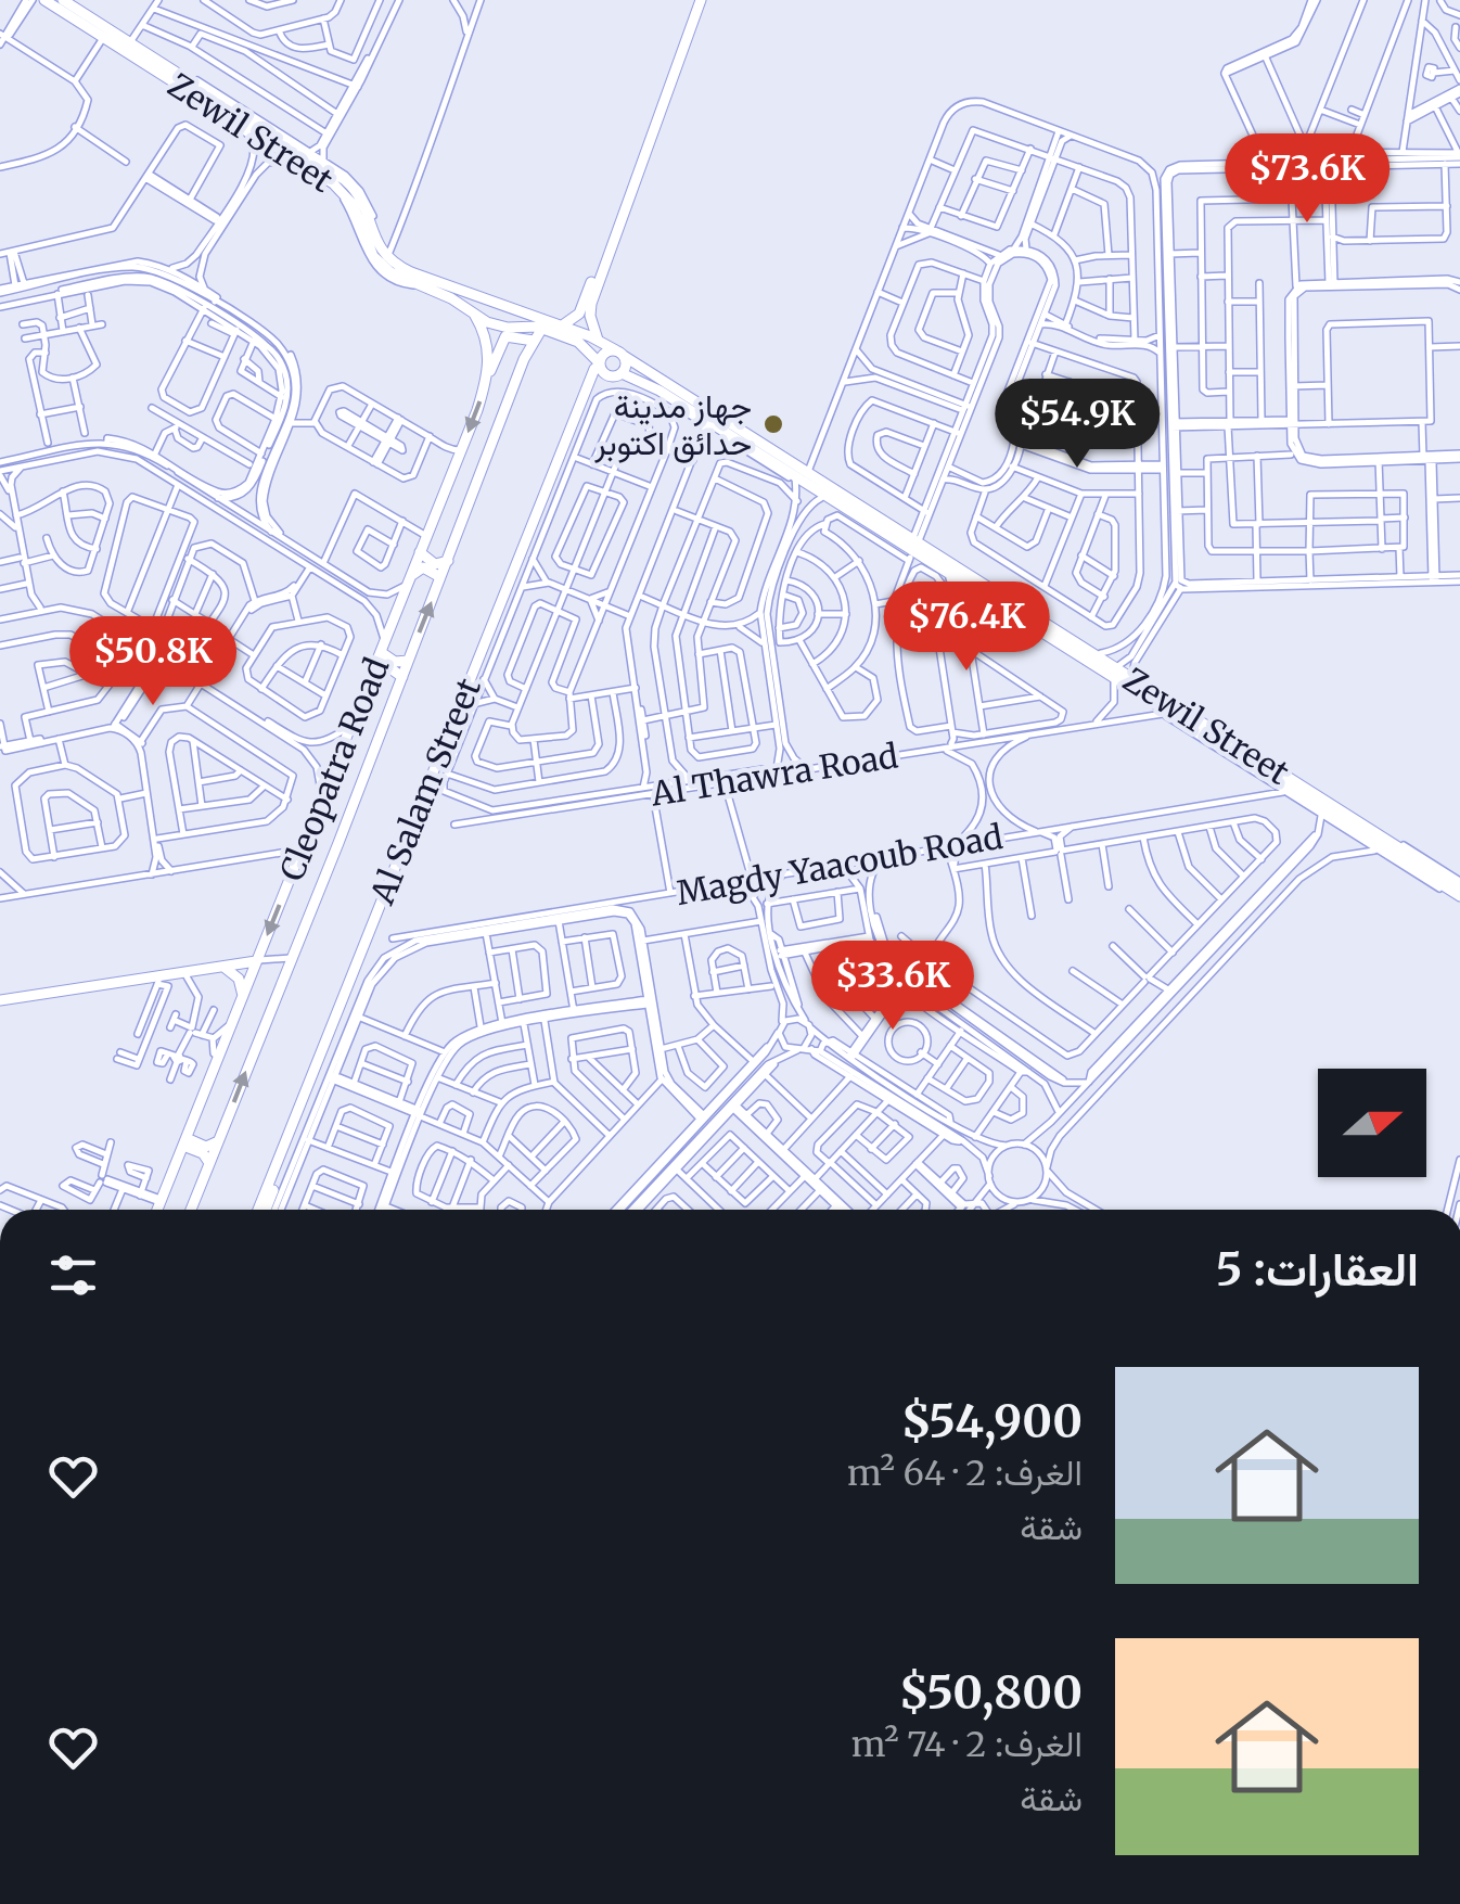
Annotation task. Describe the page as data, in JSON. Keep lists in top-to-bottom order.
{
  "streets": {
    "main road": ["Zewil Street", "Cleopatra Road", "Al Salam Street"],
    "street": ["Al Thawra Road", "Magdy Yaacoub Road"]
  },
  "crossings": [
    ["Zewil Street", "Cleopatra Road"],
    ["Zewil Street", "Al Salam Street"]
  ],
  "places": ["جهاز مدينة حدائق اكتوبر"],
  "north": "right",
  "page": {
    "price": [
      "$73.6K",
      "$54.9K",
      "$76.4K",
      "$50.8K",
      "$33.6K"
    ],
    "heading": "العقارات: 5",
    "list": [
      {
        "name": "$54,900",
        "note": "الغرف: 2 · 64 m² · شقة"
      },
      {
        "name": "$50,800",
        "note": "الغرف: 2 · 74 m² · شقة"
      }
    ]
  }
}
